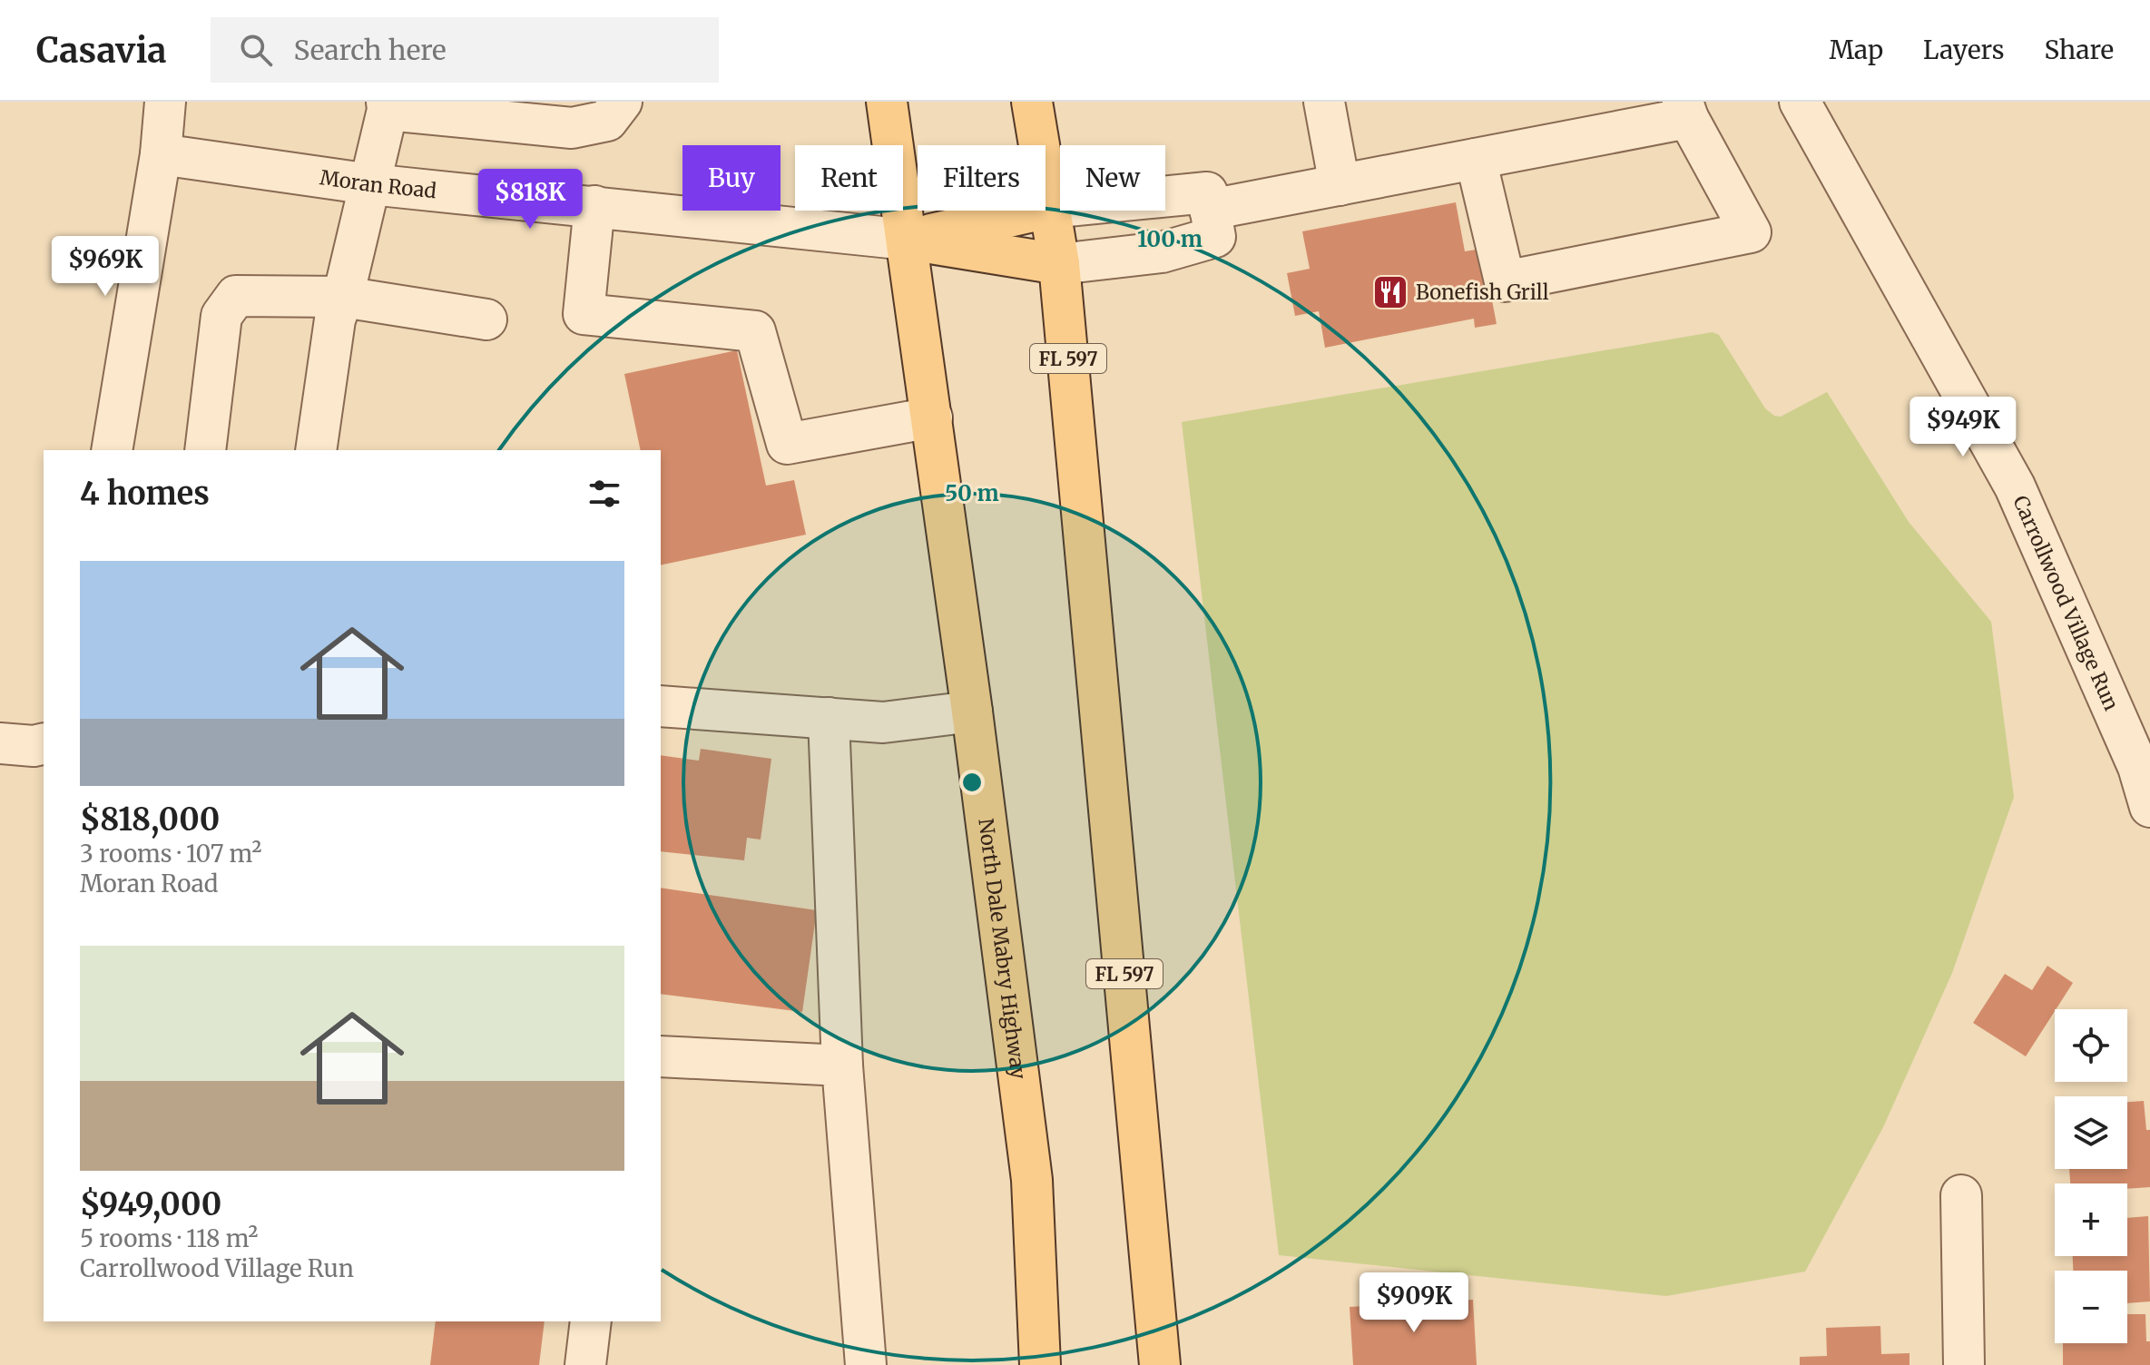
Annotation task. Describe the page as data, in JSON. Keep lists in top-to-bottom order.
{
  "streets": {
    "main road": ["FL 597", "North Dale Mabry Highway"],
    "street": ["Moran Road", "Carrollwood Village Run"]
  },
  "crossings": [
    ["Moran Road", "North Dale Mabry Highway"]
  ],
  "places": {
    "restaurant": ["Bonefish Grill"]
  },
  "page": {
    "header": "Casavia",
    "search": "Search here",
    "nav": ["Map", "Layers", "Share"],
    "chip": [
      "Buy",
      "Rent",
      "Filters",
      "New"
    ],
    "price": [
      "$818K",
      "$969K",
      "$949K",
      "$909K"
    ],
    "heading": "4 homes",
    "list": [
      {
        "name": "$818,000",
        "note": "3 rooms · 107 m² · Moran Road"
      },
      {
        "name": "$949,000",
        "note": "5 rooms · 118 m² · Carrollwood Village Run"
      }
    ],
    "map_buttons": ["+", "−"]
  },
  "rings": ["100 m", "50 m"]
}
